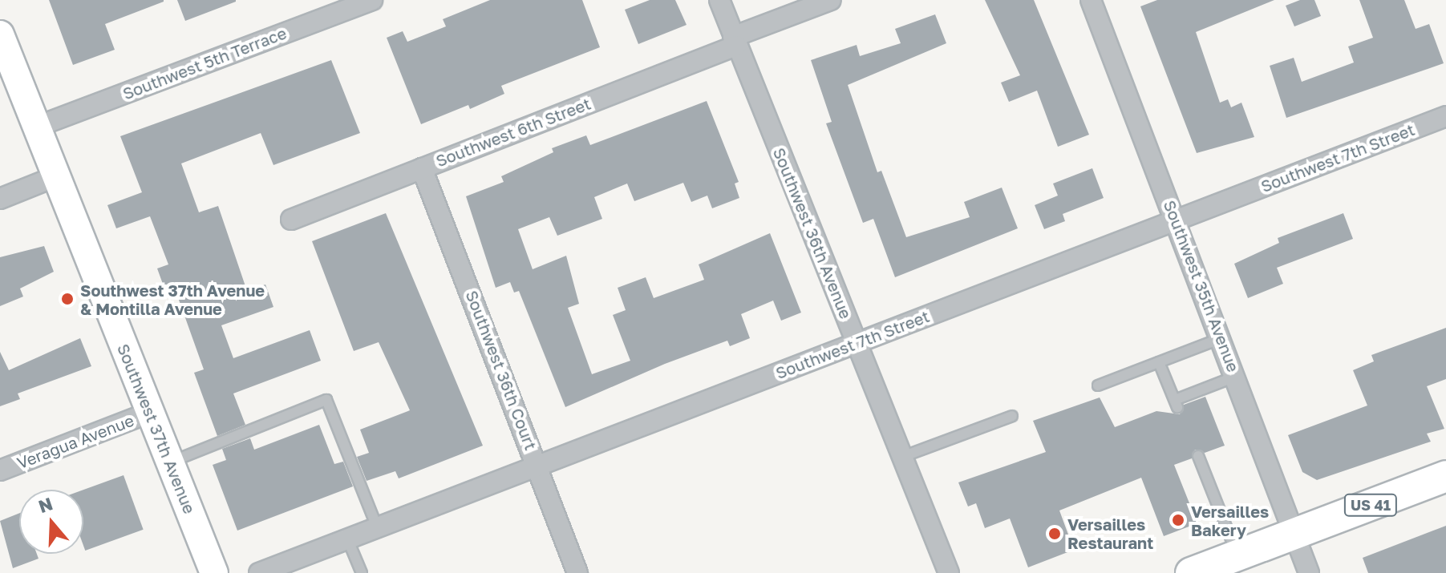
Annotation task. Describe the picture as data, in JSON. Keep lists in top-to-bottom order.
{
  "streets": {
    "main road": ["Southwest 37th Avenue", "US 41"],
    "street": [
      "Southwest 5th Terrace",
      "Southwest 6th Street",
      "Southwest 7th Street",
      "Southwest 36th Avenue",
      "Southwest 35th Avenue",
      "Southwest 36th Court",
      "Veragua Avenue"
    ]
  },
  "crossings": [
    ["Southwest 5th Terrace", "Southwest 37th Avenue"],
    ["Southwest 6th Street", "Southwest 36th Avenue"],
    ["Southwest 6th Street", "Southwest 36th Court"],
    ["Southwest 7th Street", "Southwest 36th Avenue"],
    ["Southwest 7th Street", "Southwest 35th Avenue"],
    ["Southwest 7th Street", "Southwest 36th Court"],
    ["Southwest 35th Avenue", "US 41"],
    ["Southwest 37th Avenue", "Veragua Avenue"]
  ],
  "places": ["Southwest 37th Avenue & Montilla Avenue", "Versailles Bakery", "Versailles Restaurant"],
  "north": "top"
}
